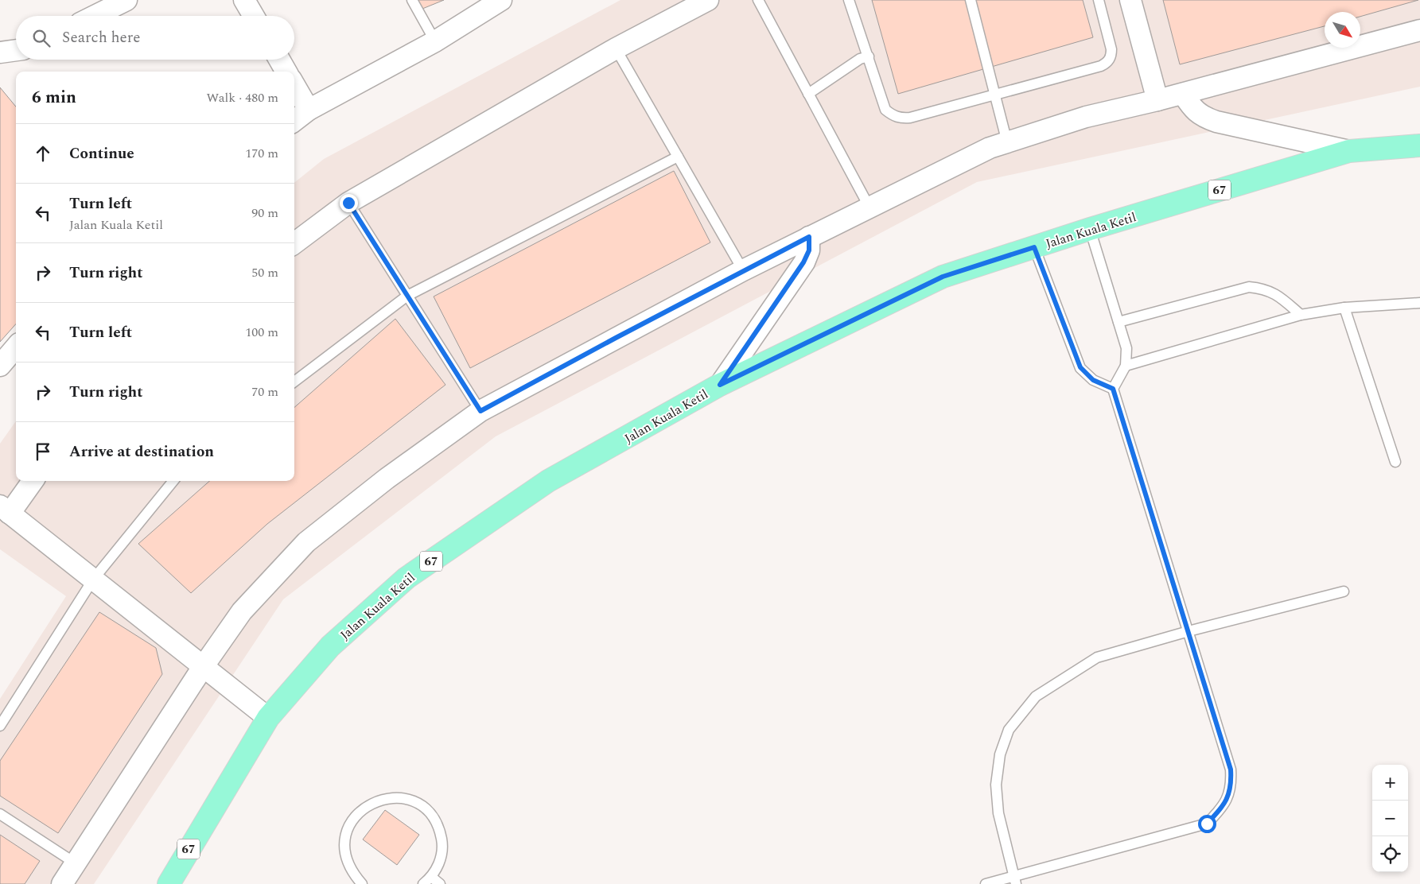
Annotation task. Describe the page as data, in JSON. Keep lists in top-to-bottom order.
{
  "streets": {
    "main road": ["67", "Jalan Kuala Ketil"]
  },
  "north": "bottom right",
  "page": {
    "search": "Search here",
    "heading": ["6 min", "Walk · 480 m"],
    "list": [
      ["Continue", "170 m"],
      ["Turn left", "Jalan Kuala Ketil", "90 m"],
      ["Turn right", "50 m"],
      ["Turn left", "100 m"],
      ["Turn right", "70 m"],
      "Arrive at destination"
    ],
    "map_buttons": ["+", "−"]
  }
}
